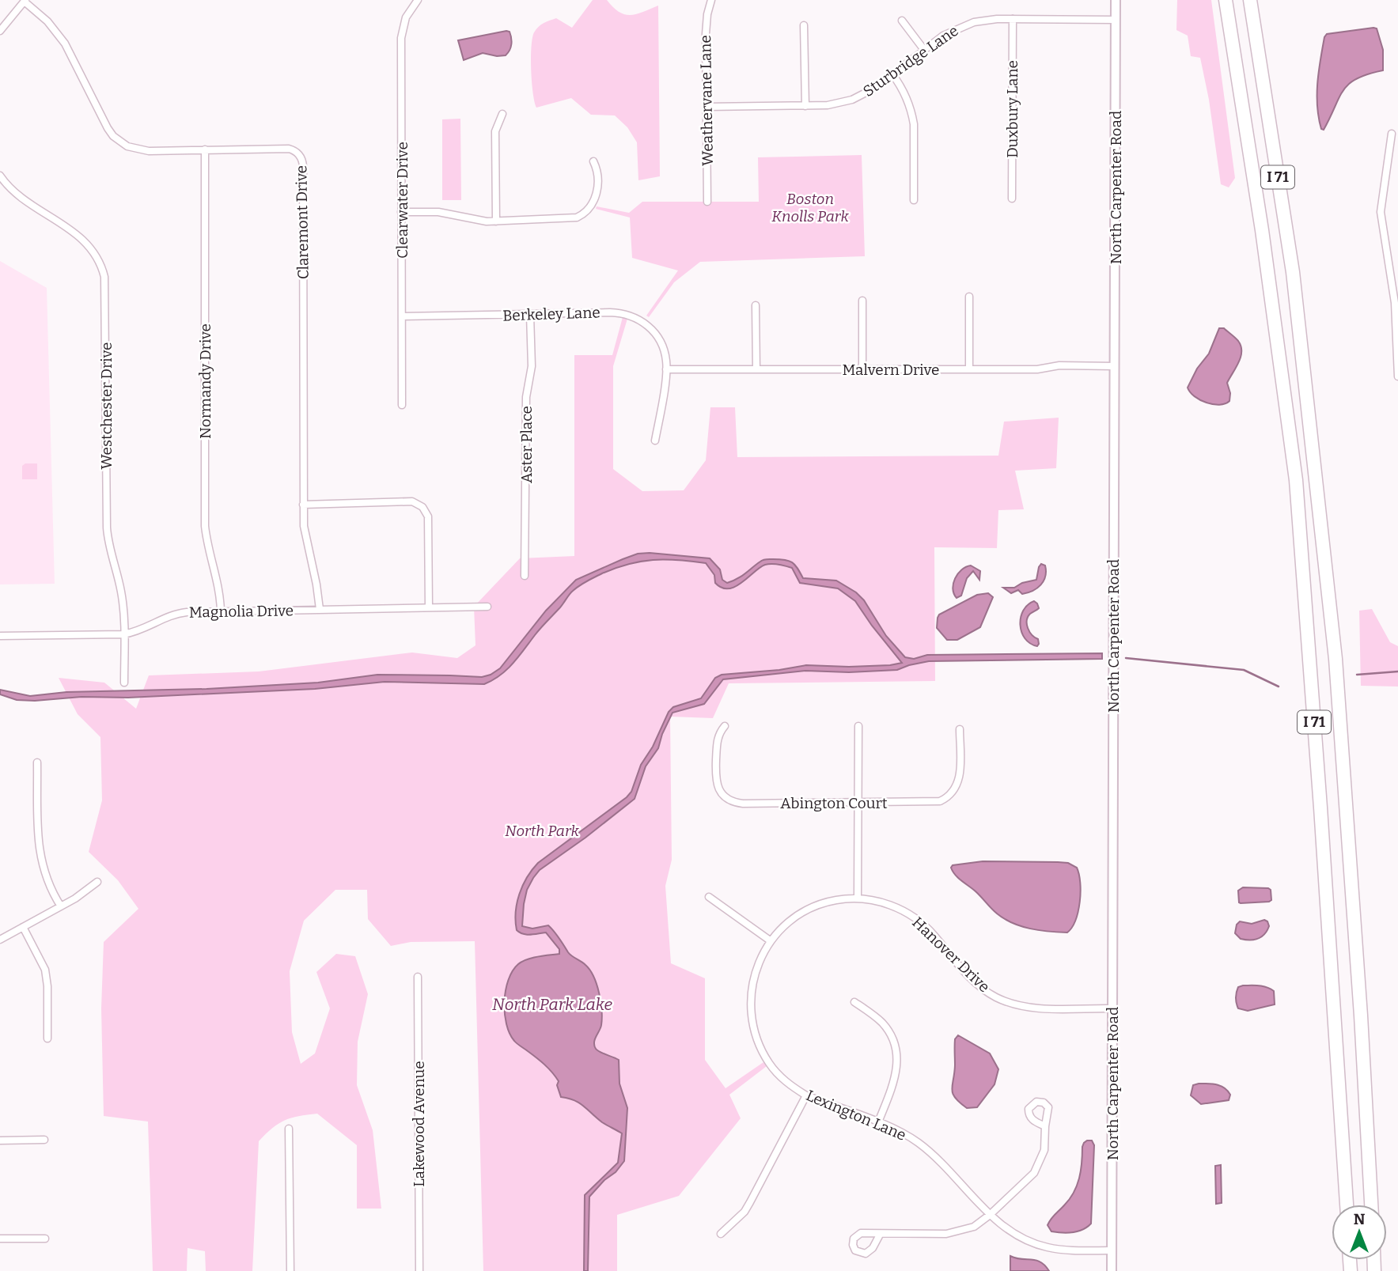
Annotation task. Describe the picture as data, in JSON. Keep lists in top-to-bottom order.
{
  "streets": {
    "highway": ["I 71"],
    "street": [
      "Sturbridge Lane",
      "Weathervane Lane",
      "Duxbury Lane",
      "North Carpenter Road",
      "Clearwater Drive",
      "Claremont Drive",
      "Berkeley Lane",
      "Malvern Drive",
      "Normandy Drive",
      "Westchester Drive",
      "Aster Place",
      "Magnolia Drive",
      "Abington Court",
      "Hanover Drive",
      "Lexington Lane",
      "Lakewood Avenue"
    ]
  },
  "crossings": [
    ["Sturbridge Lane", "Weathervane Lane"],
    ["Sturbridge Lane", "Duxbury Lane"],
    ["Sturbridge Lane", "North Carpenter Road"],
    ["North Carpenter Road", "Malvern Drive"],
    ["North Carpenter Road", "Hanover Drive"],
    ["North Carpenter Road", "Lexington Lane"],
    ["Clearwater Drive", "Berkeley Lane"],
    ["Claremont Drive", "Normandy Drive"],
    ["Claremont Drive", "Magnolia Drive"],
    ["Berkeley Lane", "Malvern Drive"],
    ["Berkeley Lane", "Aster Place"],
    ["Normandy Drive", "Magnolia Drive"],
    ["Westchester Drive", "Magnolia Drive"],
    ["Hanover Drive", "Lexington Lane"]
  ],
  "water": ["North Park Lake"],
  "parks": ["Boston Knolls Park", "North Park"],
  "north": "top"
}
